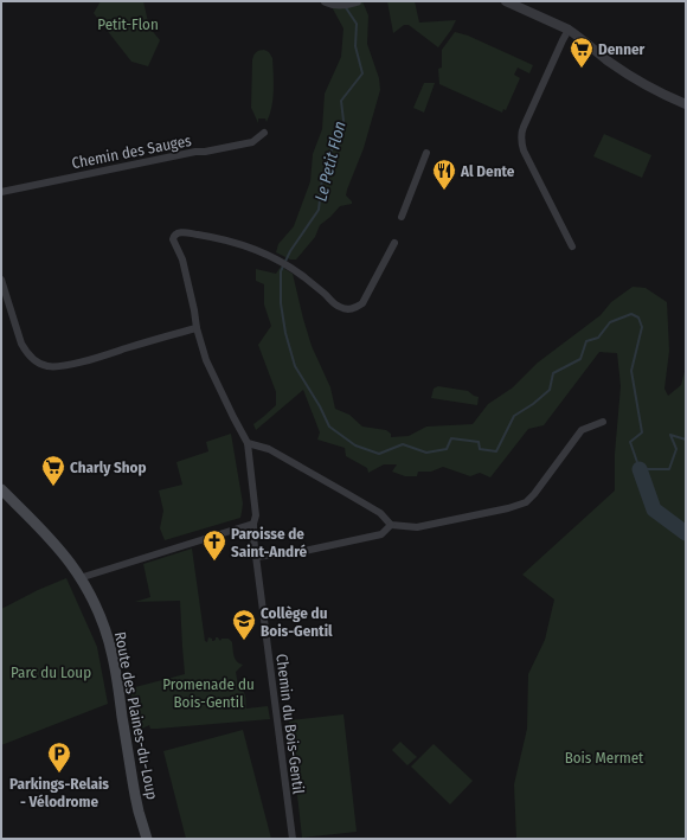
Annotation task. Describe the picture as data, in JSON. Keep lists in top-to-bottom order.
{
  "streets": {
    "main road": ["Route des Plaines-du-Loup"],
    "street": ["Chemin des Sauges", "Chemin du Bois-Gentil"]
  },
  "water": ["Le Petit Flon"],
  "parks": [
    "Petit-Flon",
    "Parc du Loup",
    "Promenade du Bois-Gentil",
    "Bois Mermet"
  ],
  "places": {
    "supermarket": ["Denner", "Charly Shop"],
    "restaurant": ["Al Dente"],
    "church": ["Paroisse de Saint-André"],
    "school or university": ["Collège du Bois-Gentil"],
    "parking": ["Parkings-Relais - Vélodrome"]
  }
}
